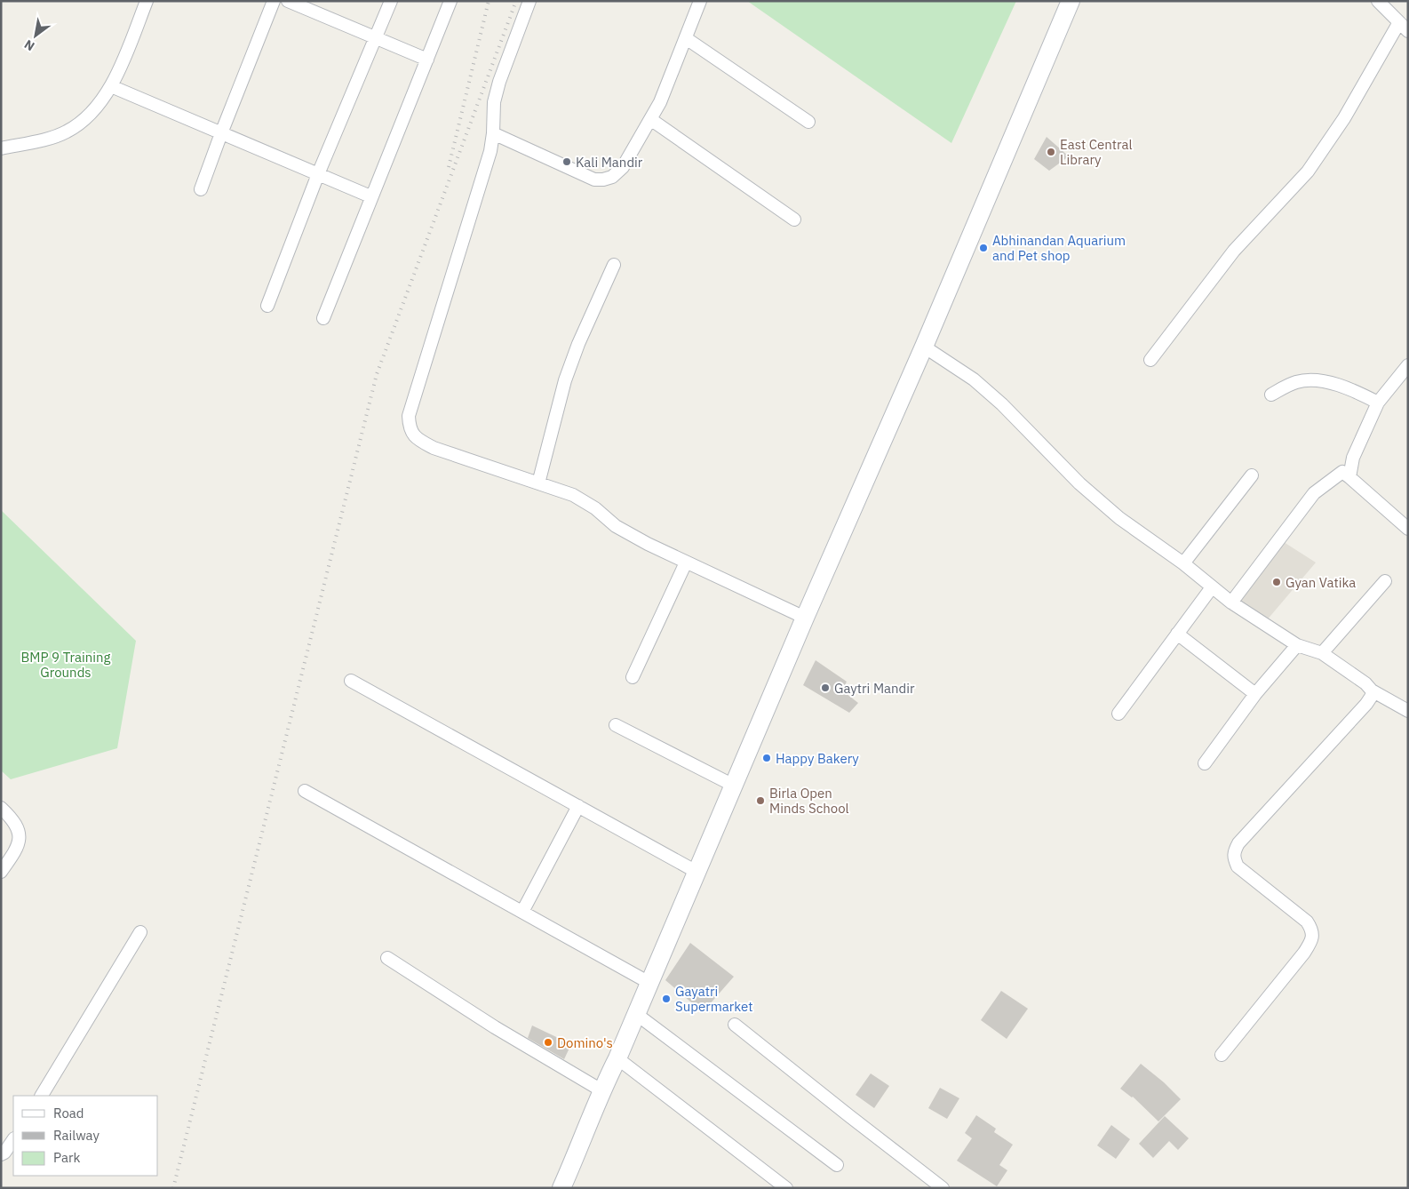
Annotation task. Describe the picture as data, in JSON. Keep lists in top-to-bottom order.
{
  "parks": ["BMP 9 Training Grounds"],
  "places": [
    "East Central Library",
    "Kali Mandir",
    "Abhinandan Aquarium and Pet shop",
    "Gyan Vatika",
    "Gaytri Mandir",
    "Happy Bakery",
    "Birla Open Minds School",
    "Gayatri Supermarket",
    "Domino's"
  ],
  "legend": ["Road", "Railway", "Park"],
  "north": "bottom left"
}
